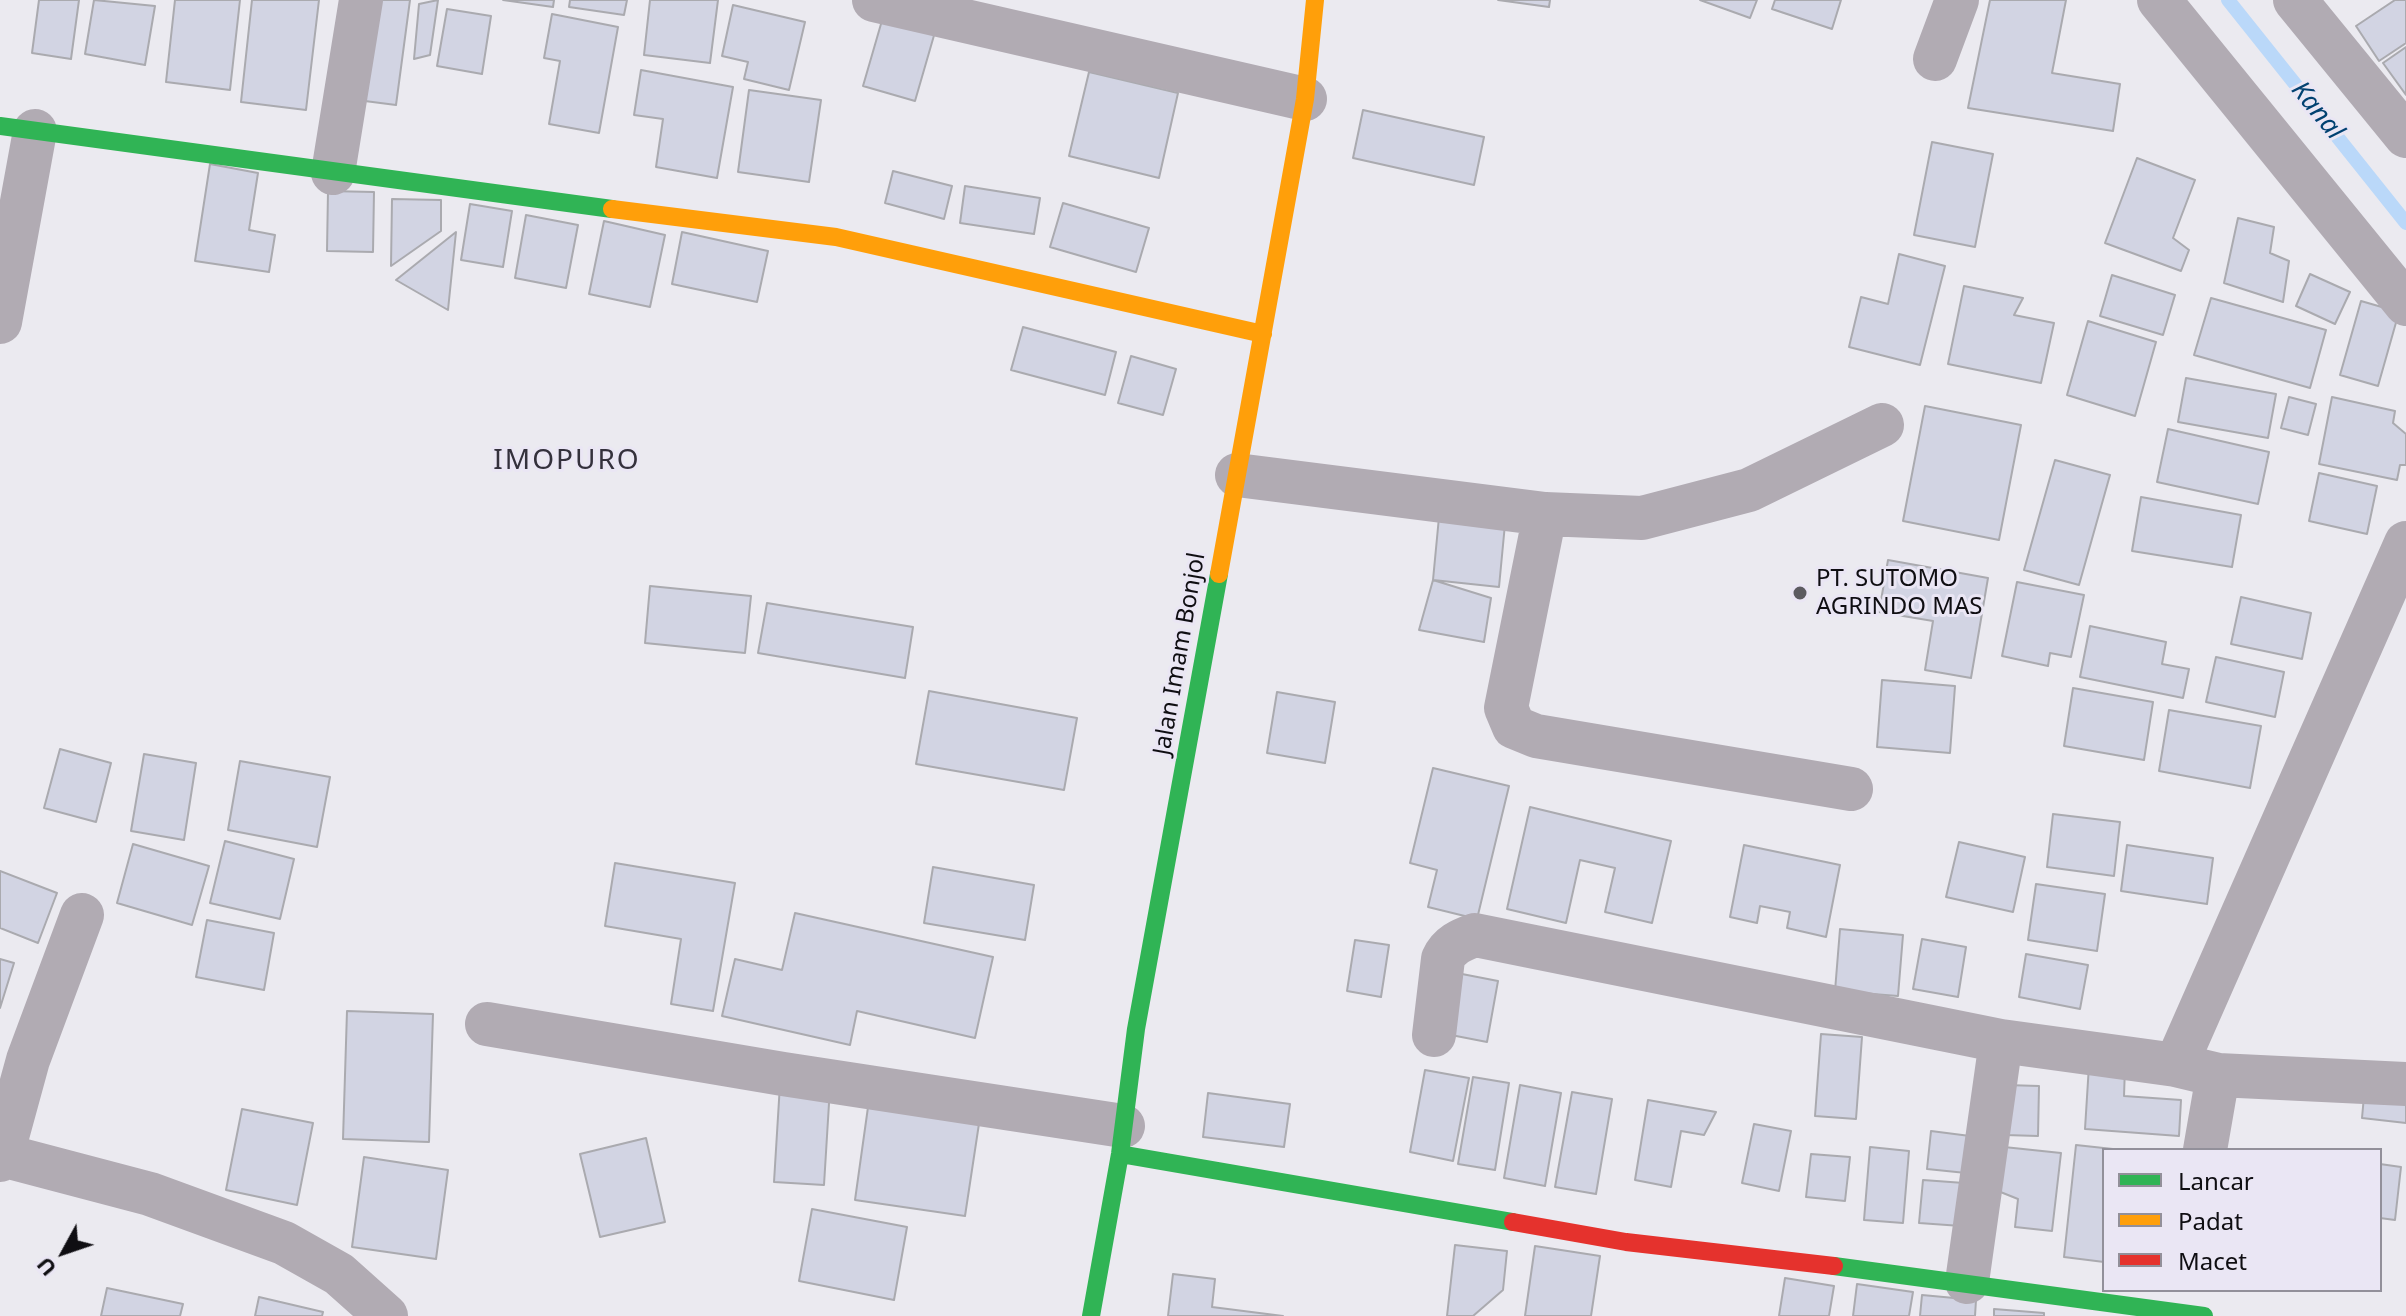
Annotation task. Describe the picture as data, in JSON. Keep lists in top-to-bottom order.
{
  "streets": {
    "street": ["Jalan Imam Bonjol"]
  },
  "districts": ["IMOPURO"],
  "water": ["Kanal"],
  "places": ["PT. SUTOMO AGRINDO MAS"],
  "legend": ["Lancar", "Padat", "Macet"],
  "north": "bottom left"
}
